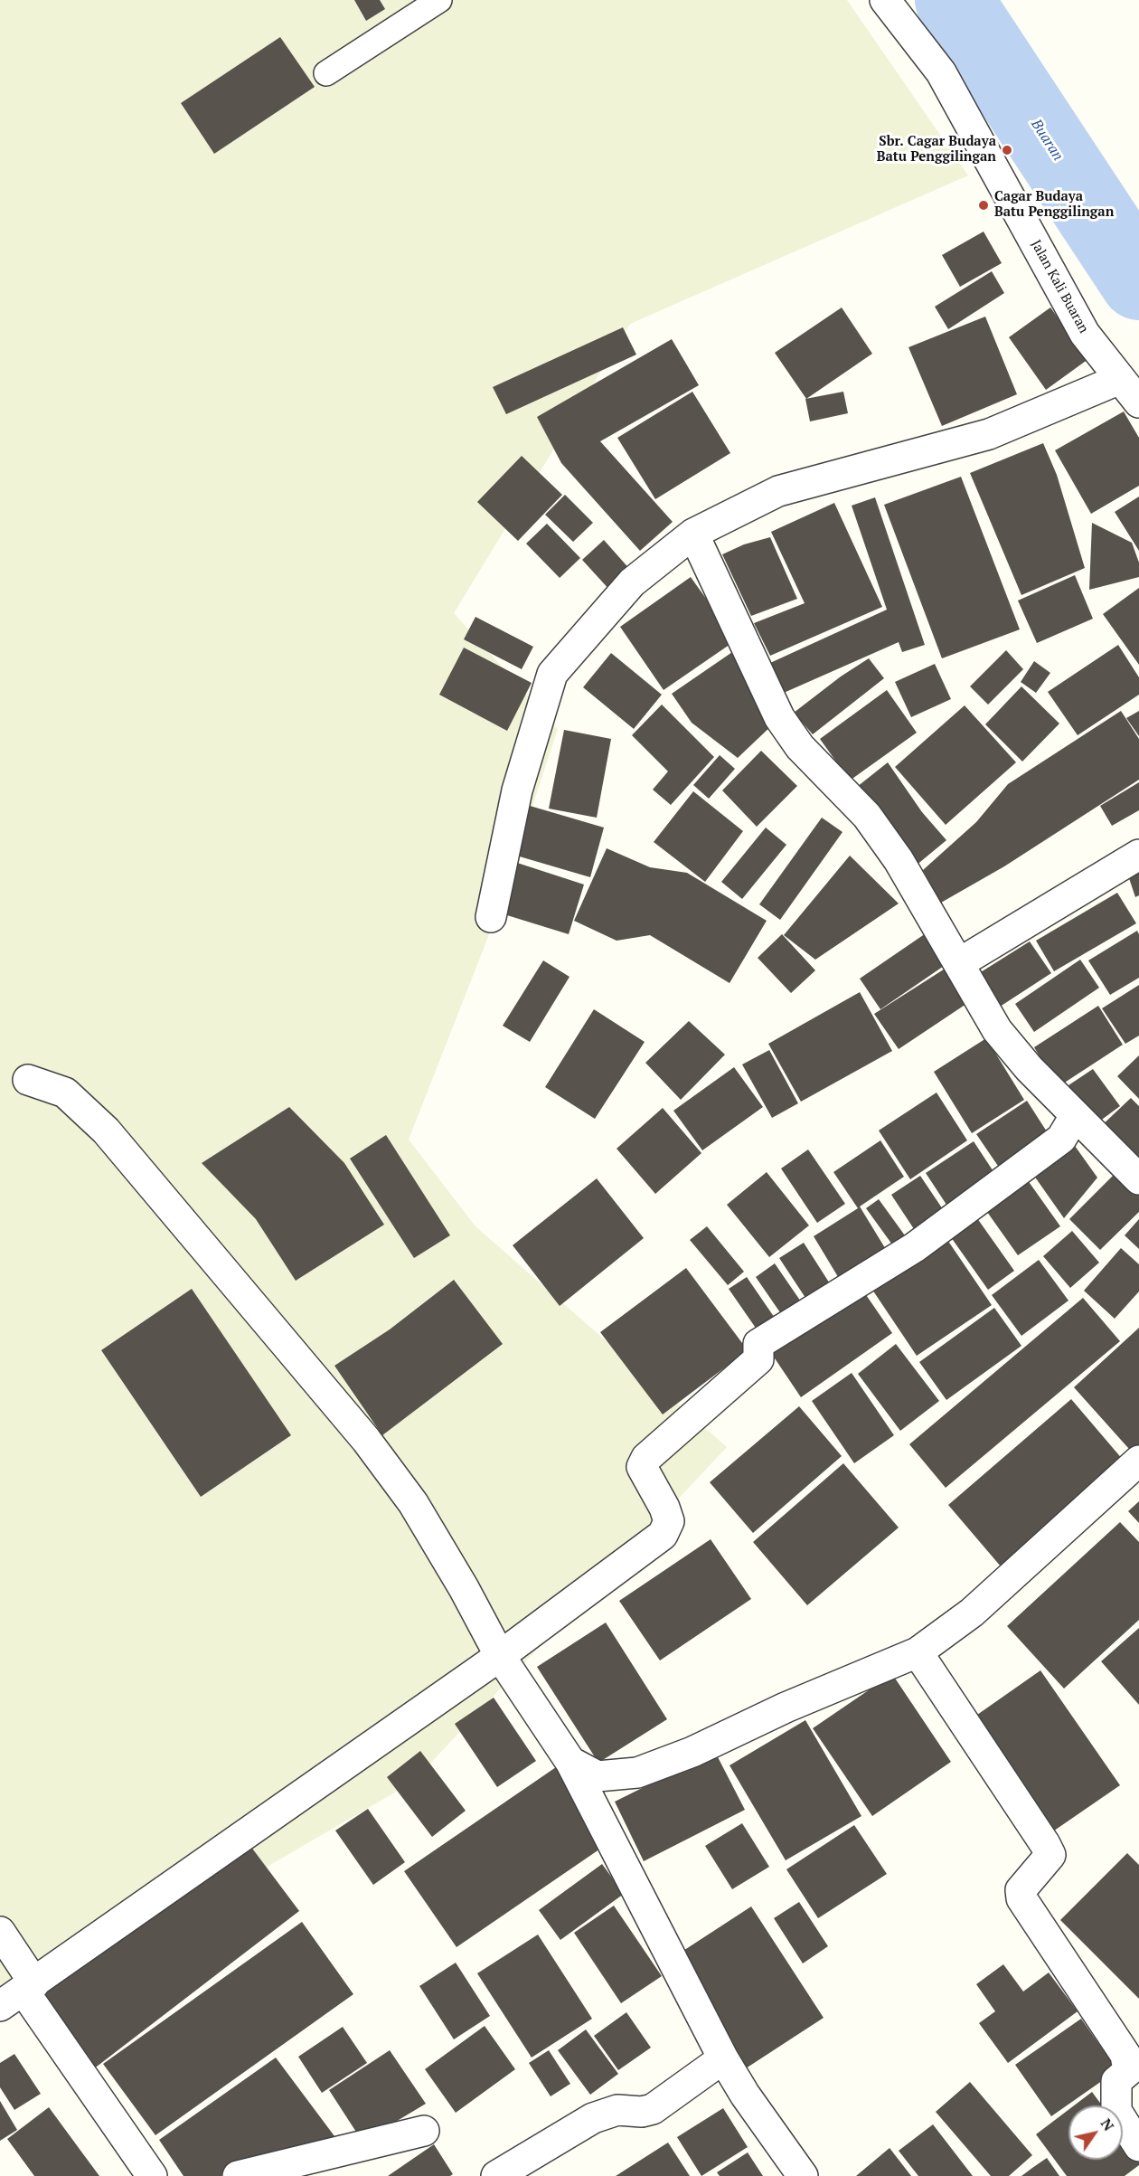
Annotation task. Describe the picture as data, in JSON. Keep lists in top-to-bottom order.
{
  "streets": {
    "street": ["Jalan Kali Buaran"]
  },
  "water": ["Buaran"],
  "places": ["Sbr. Cagar Budaya Batu Penggilingan", "Cagar Budaya Batu Penggilingan"],
  "north": "top right"
}
